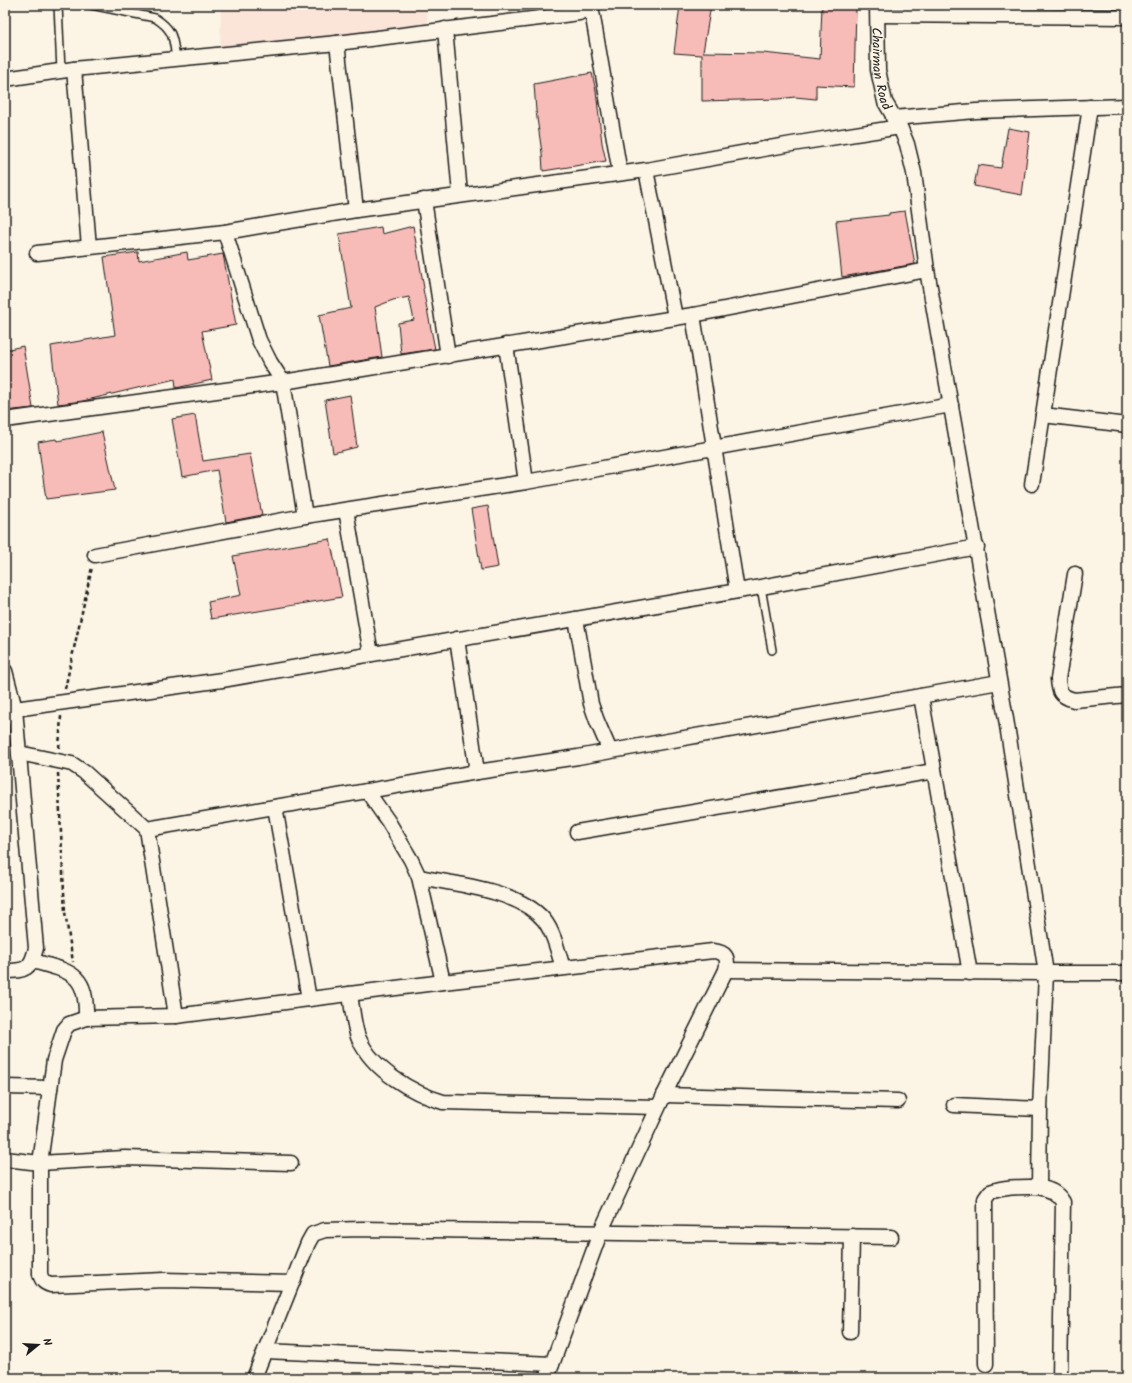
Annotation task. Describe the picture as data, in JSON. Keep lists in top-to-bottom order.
{
  "streets": {
    "street": ["Chairman Road"]
  },
  "north": "right"
}
